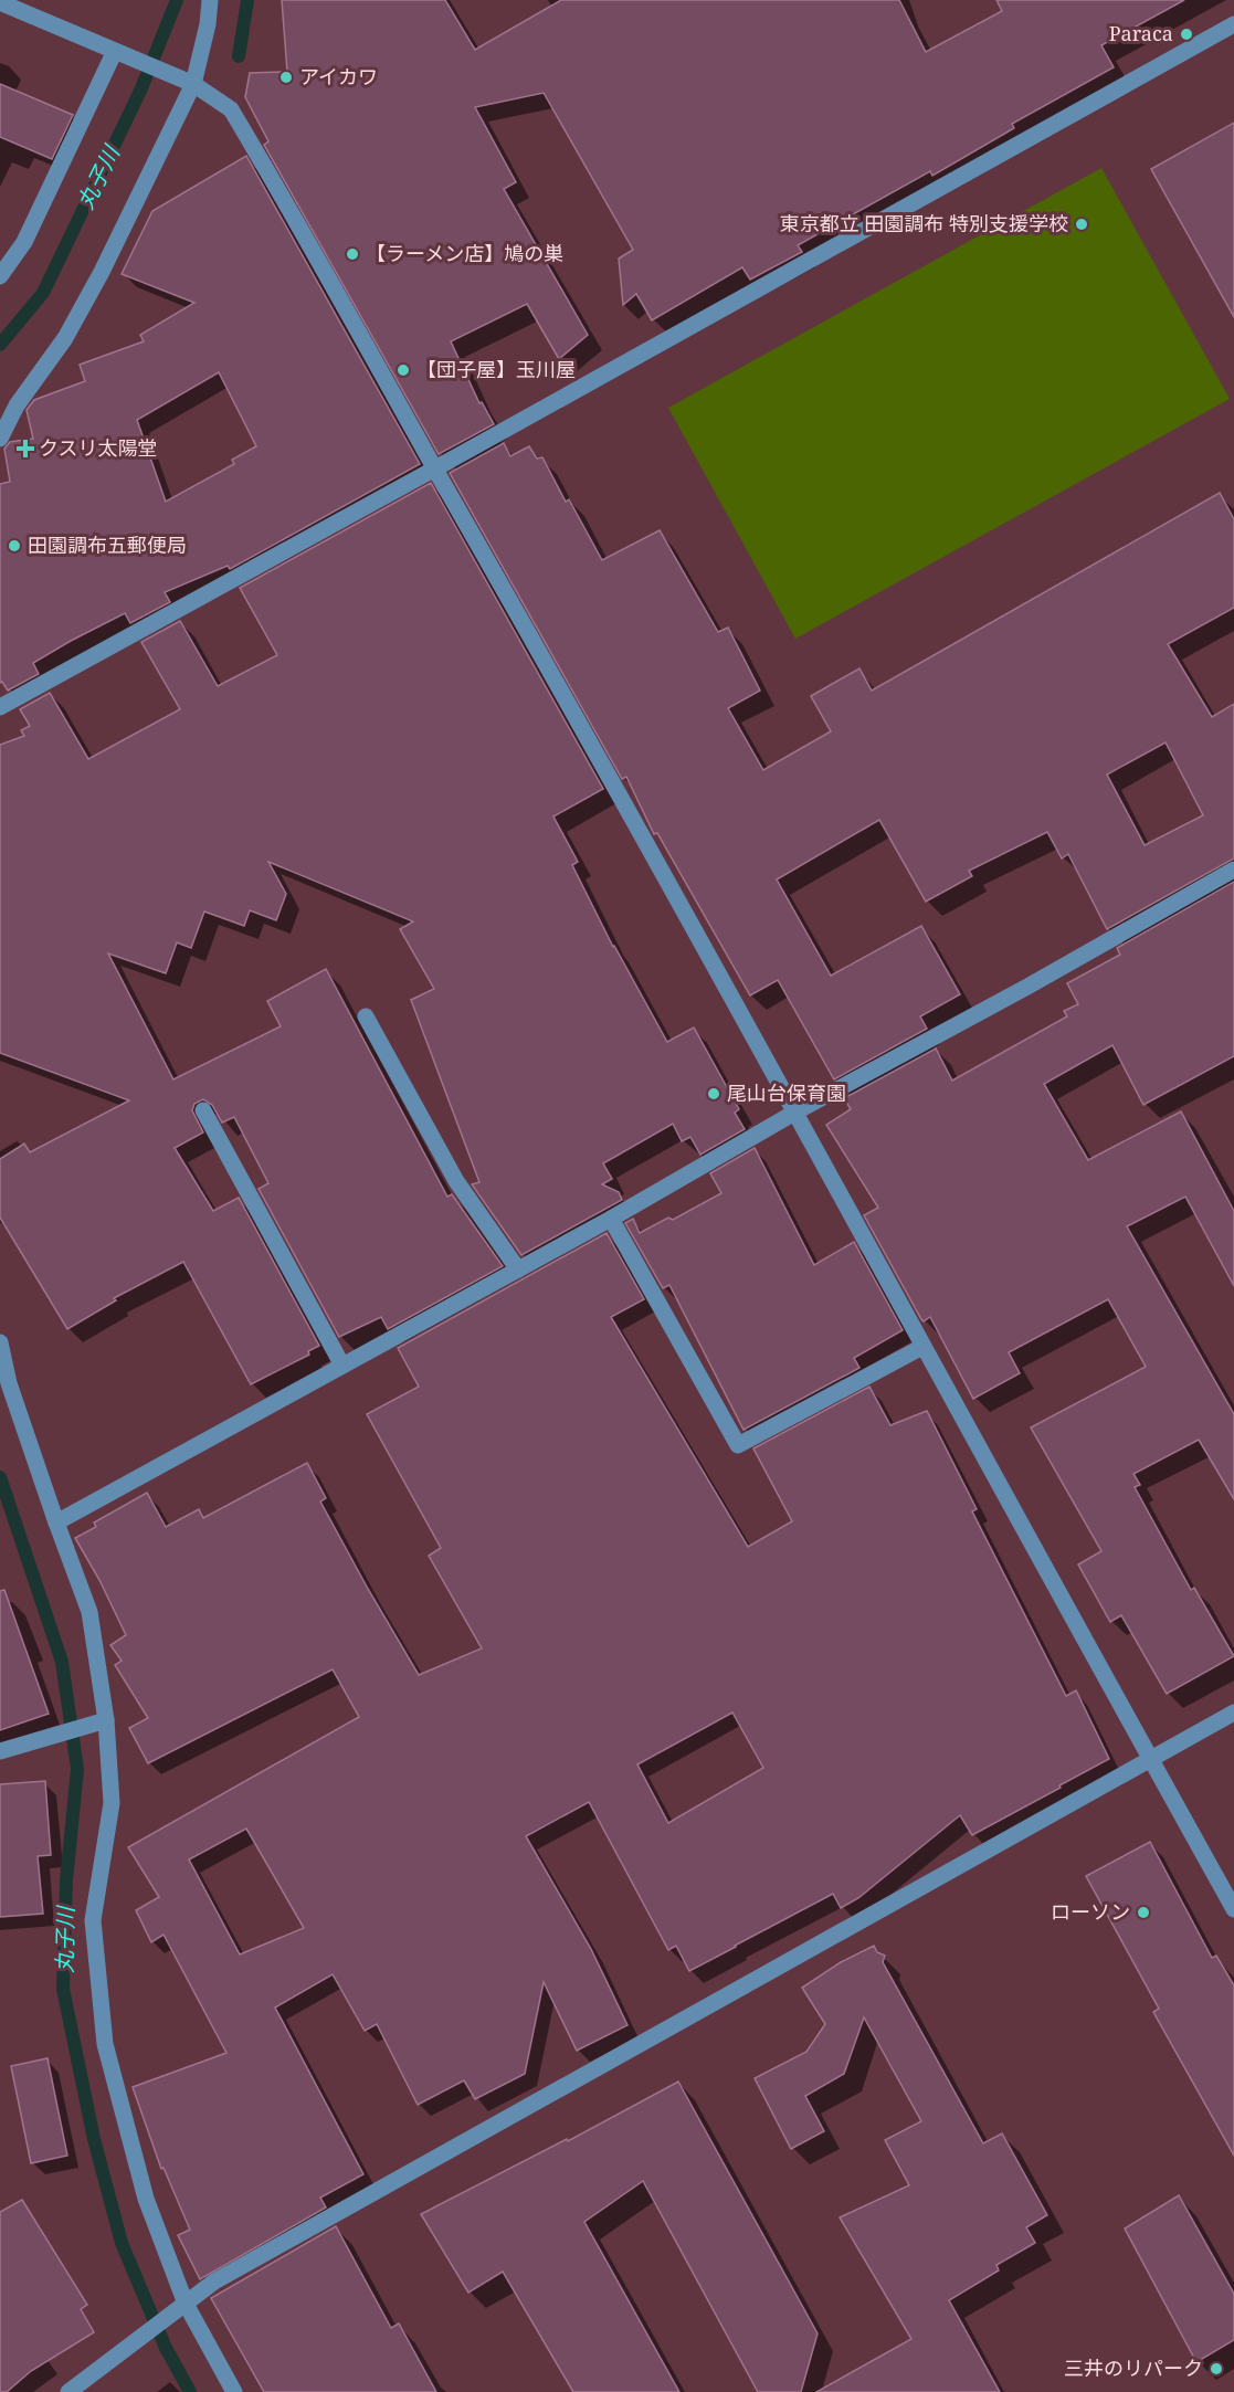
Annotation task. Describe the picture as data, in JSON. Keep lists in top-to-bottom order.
{
  "water": ["丸子川"],
  "places": {
    "other": [
      "Paraca",
      "アイカワ",
      "東京都立 田園調布 特別支援学校",
      "【ラーメン店】鳩の巣",
      "【団子屋】玉川屋",
      "田園調布五郵便局",
      "尾山台保育園",
      "ローソン",
      "三井のリパーク"
    ],
    "health": ["クスリ太陽堂"]
  }
}
